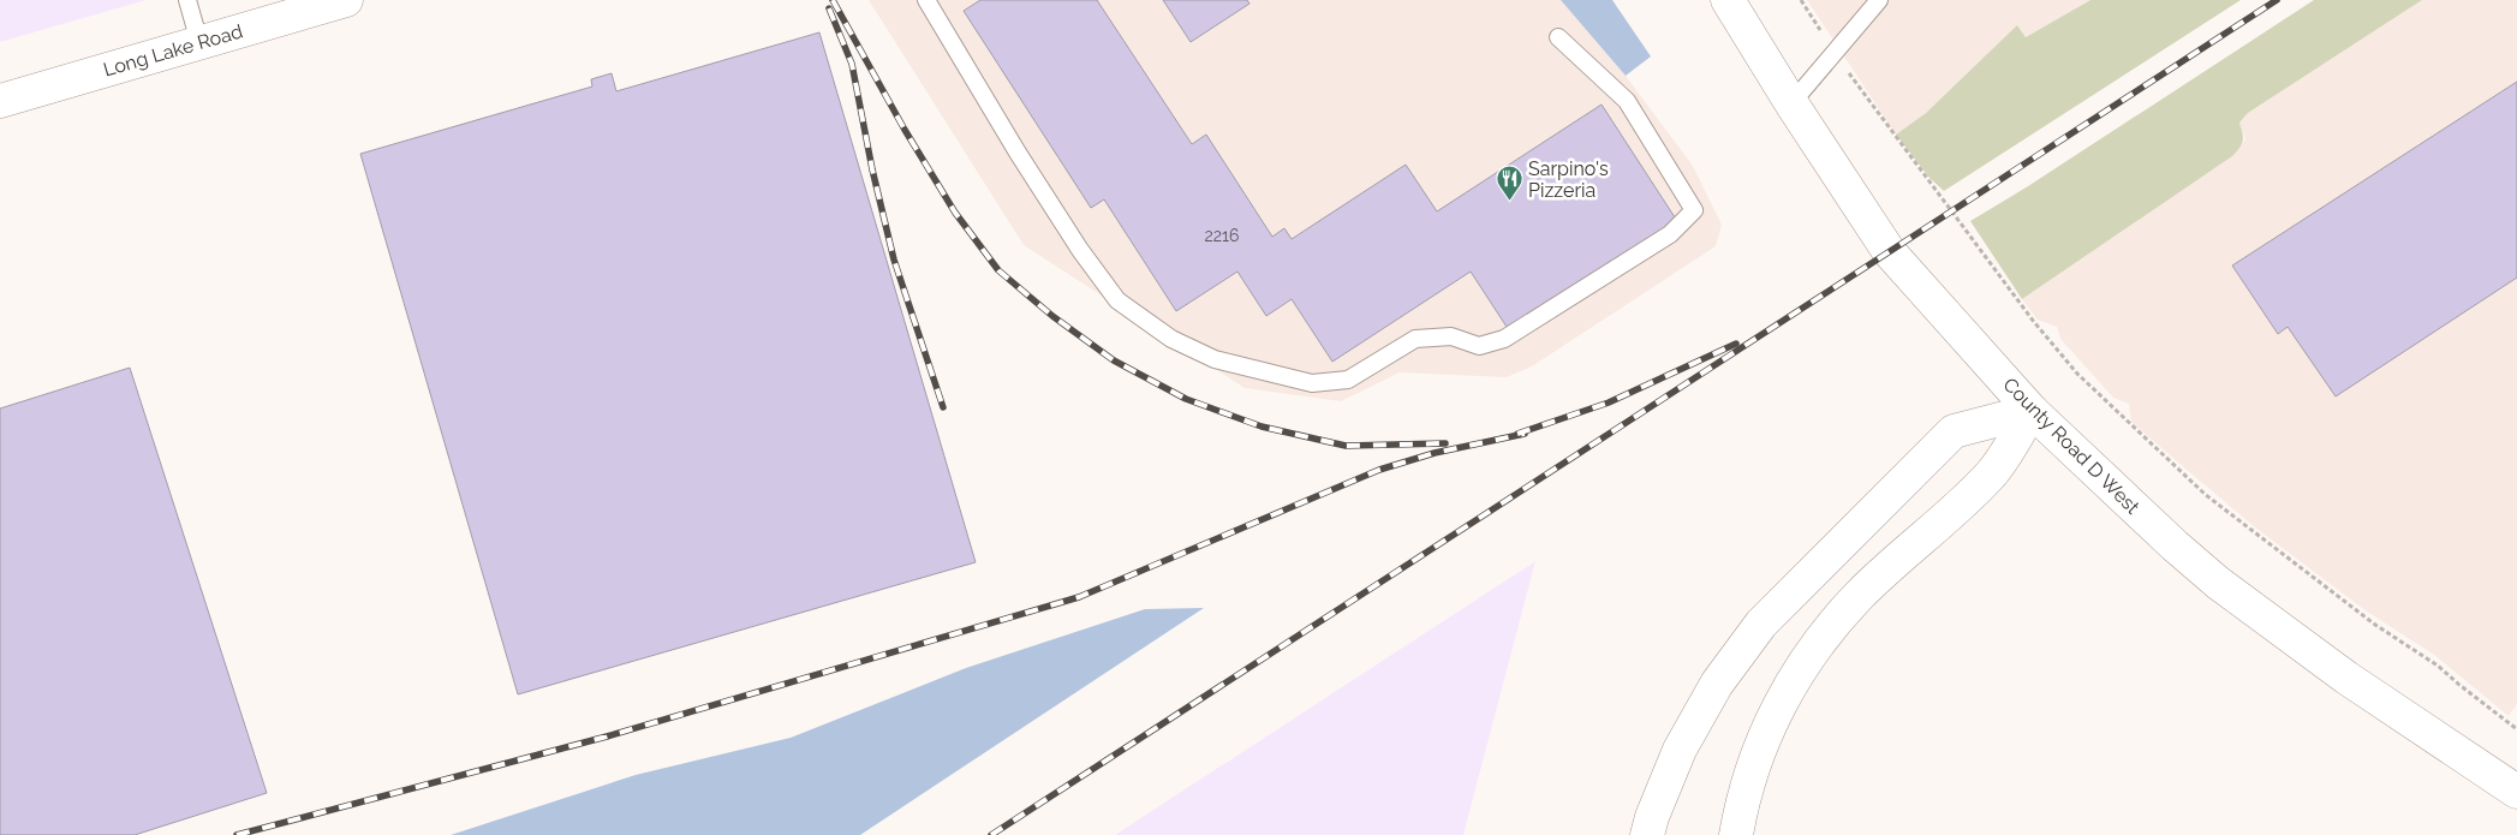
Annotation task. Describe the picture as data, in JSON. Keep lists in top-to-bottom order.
{
  "streets": {
    "main road": ["Long Lake Road", "County Road D West"]
  },
  "places": {
    "restaurant": ["Sarpino's Pizzeria"]
  },
  "house_numbers": ["2216"]
}
